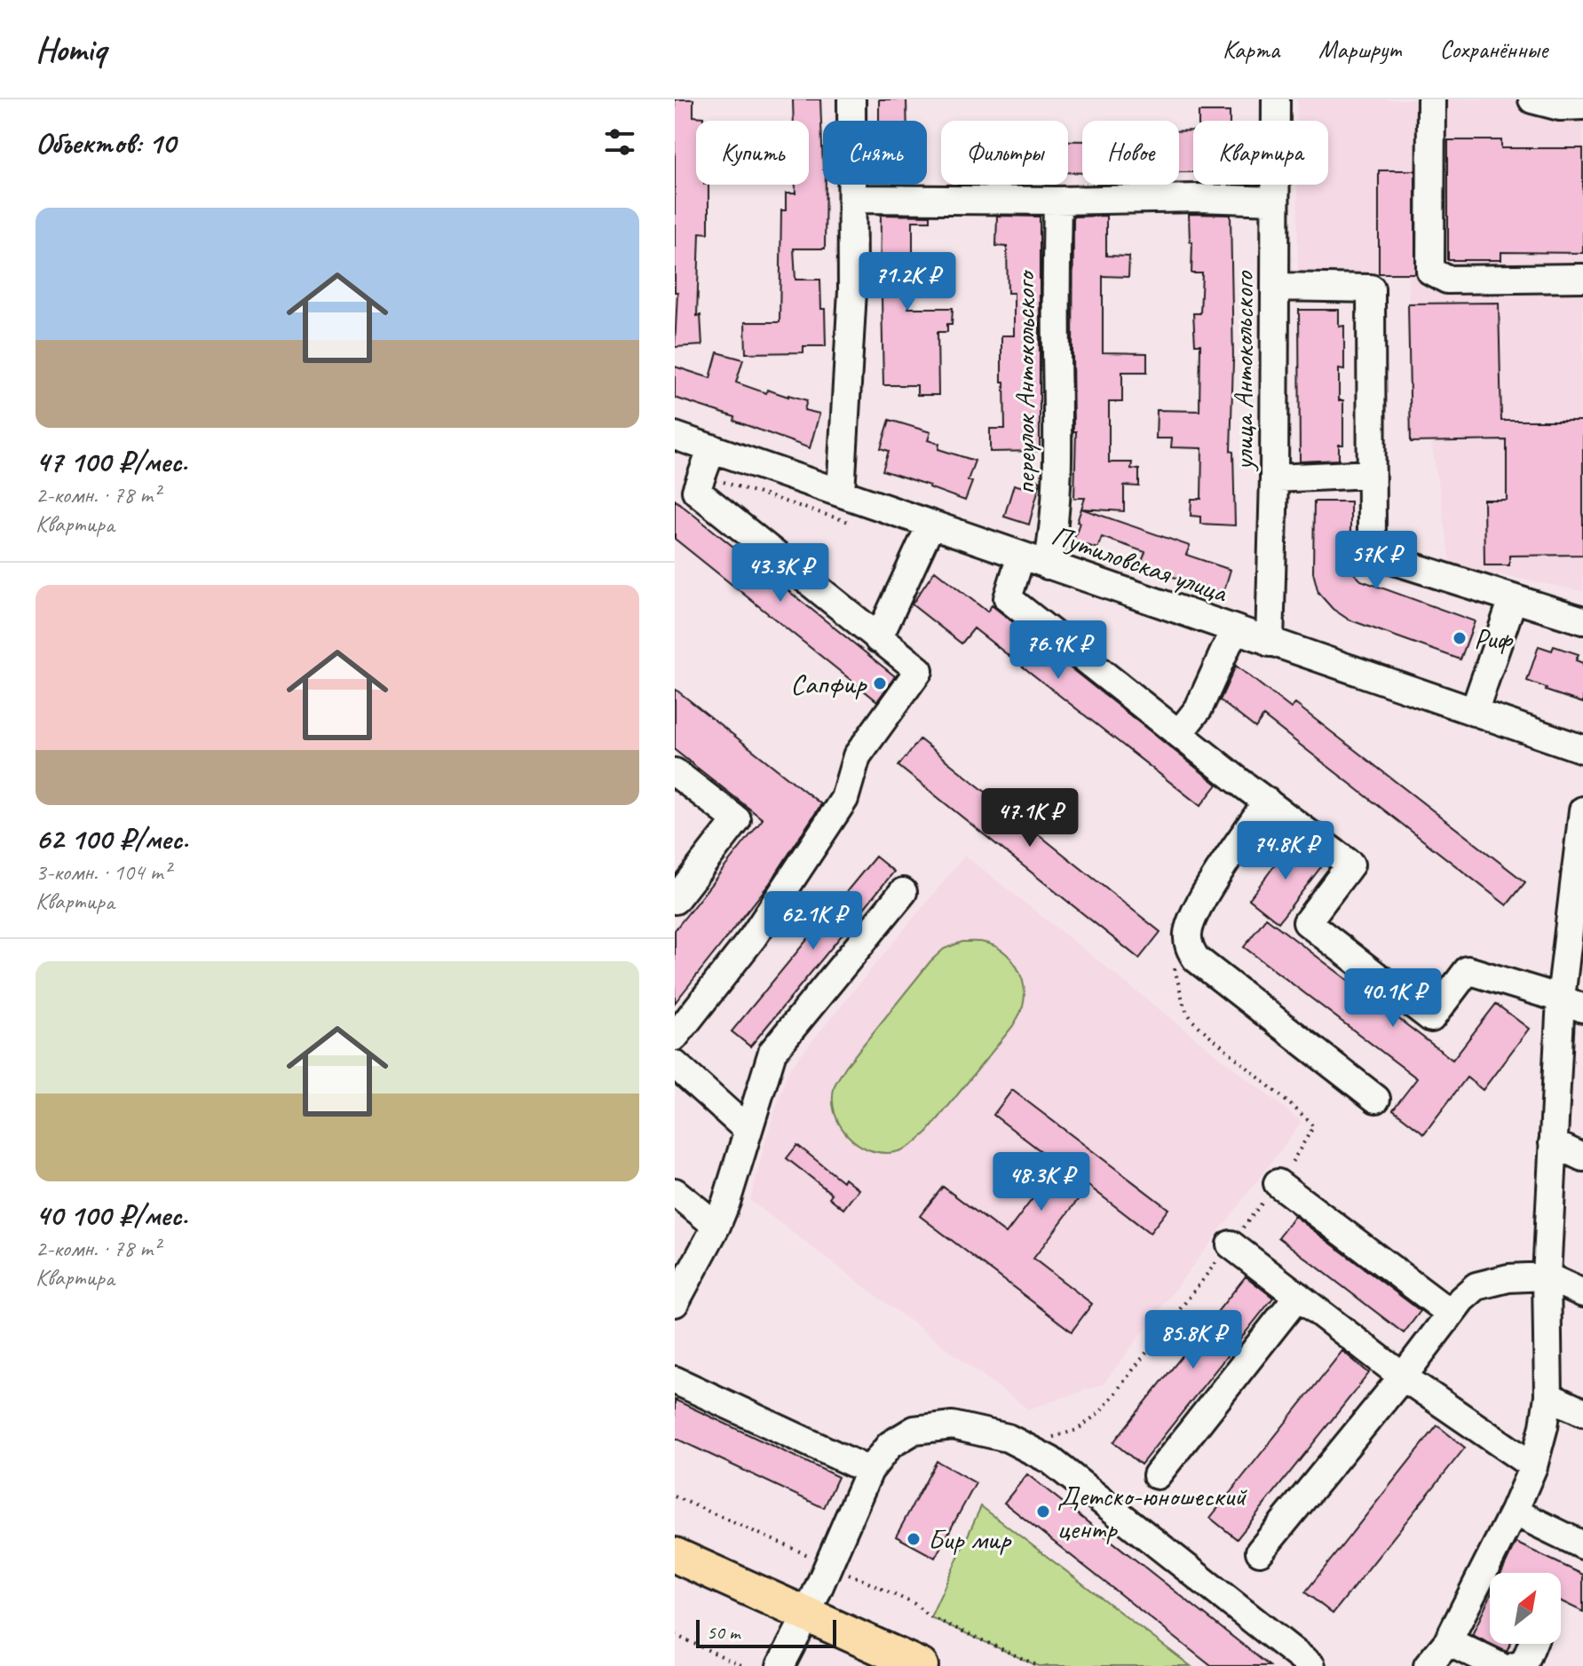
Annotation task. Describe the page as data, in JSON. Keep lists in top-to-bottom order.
{
  "streets": {
    "street": ["улица Антокольского", "переулок Антокольского", "Путиловская улица"]
  },
  "crossings": [
    ["улица Антокольского", "Путиловская улица"],
    ["переулок Антокольского", "Путиловская улица"]
  ],
  "places": [
    "Риф",
    "Сапфир",
    "Детско-юношеский центр",
    "Бир мир"
  ],
  "scale_bar": "50 m",
  "north": "top right",
  "page": {
    "header": "Homiq",
    "nav": ["Карта", "Маршрут", "Сохранённые"],
    "heading": "Объектов: 10",
    "chip": [
      "Купить",
      "Снять",
      "Фильтры",
      "Новое",
      "Квартира"
    ],
    "list": [
      {
        "name": "47 100 ₽/мес.",
        "note": "2-комн. · 78 m² · Квартира"
      },
      {
        "name": "62 100 ₽/мес.",
        "note": "3-комн. · 104 m² · Квартира"
      },
      {
        "name": "40 100 ₽/мес.",
        "note": "2-комн. · 78 m² · Квартира"
      }
    ],
    "price": [
      "71.2K ₽",
      "57K ₽",
      "43.3K ₽",
      "76.9K ₽",
      "47.1K ₽",
      "74.8K ₽",
      "62.1K ₽",
      "40.1K ₽",
      "48.3K ₽",
      "85.8K ₽"
    ],
    "scale": "50 m"
  }
}
